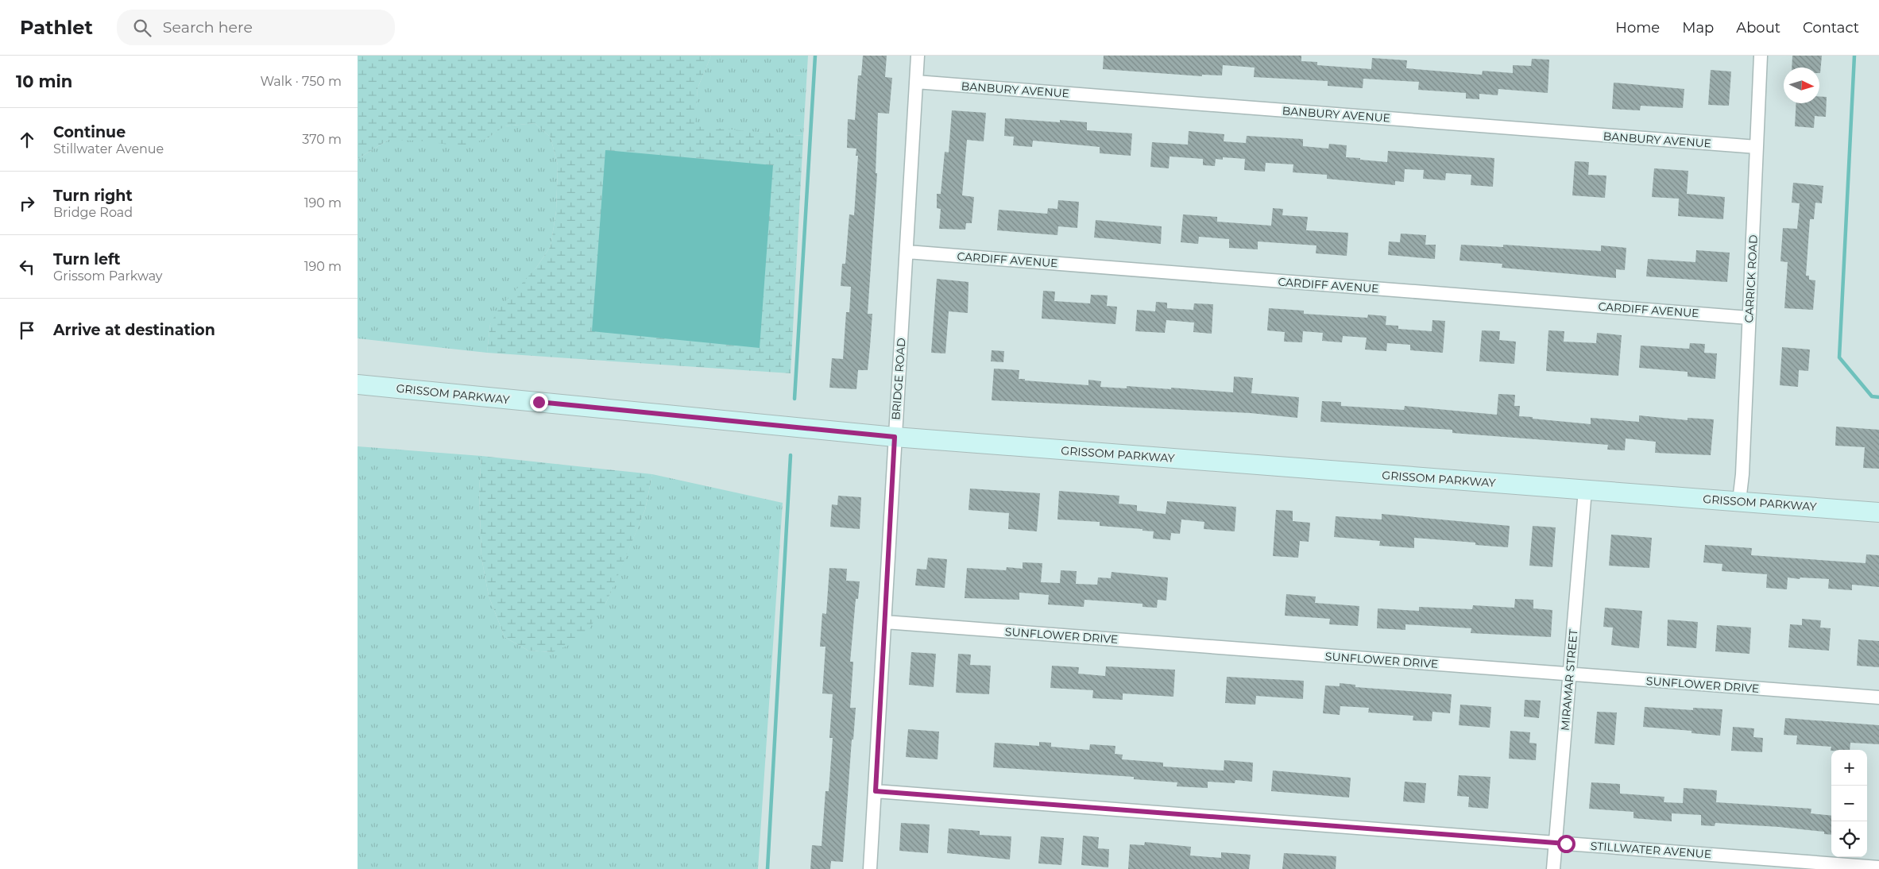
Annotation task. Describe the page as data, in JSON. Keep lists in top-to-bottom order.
{
  "streets": {
    "main road": ["GRISSOM PARKWAY"],
    "street": [
      "BANBURY AVENUE",
      "CARDIFF AVENUE",
      "CARRICK ROAD",
      "BRIDGE ROAD",
      "SUNFLOWER DRIVE",
      "MIRAMAR STREET",
      "STILLWATER AVENUE"
    ]
  },
  "crossings": [
    ["BANBURY AVENUE", "CARRICK ROAD"],
    ["BANBURY AVENUE", "BRIDGE ROAD"],
    ["CARDIFF AVENUE", "CARRICK ROAD"],
    ["CARDIFF AVENUE", "BRIDGE ROAD"],
    ["CARRICK ROAD", "GRISSOM PARKWAY"],
    ["BRIDGE ROAD", "GRISSOM PARKWAY"],
    ["BRIDGE ROAD", "SUNFLOWER DRIVE"],
    ["BRIDGE ROAD", "STILLWATER AVENUE"],
    ["GRISSOM PARKWAY", "MIRAMAR STREET"],
    ["SUNFLOWER DRIVE", "MIRAMAR STREET"],
    ["MIRAMAR STREET", "STILLWATER AVENUE"]
  ],
  "north": "right",
  "page": {
    "header": "Pathlet",
    "search": "Search here",
    "nav": [
      "Home",
      "Map",
      "About",
      "Contact"
    ],
    "heading": ["10 min", "Walk · 750 m"],
    "list": [
      ["Continue", "Stillwater Avenue", "370 m"],
      ["Turn right", "Bridge Road", "190 m"],
      ["Turn left", "Grissom Parkway", "190 m"],
      "Arrive at destination"
    ],
    "map_buttons": ["+", "−"]
  }
}
